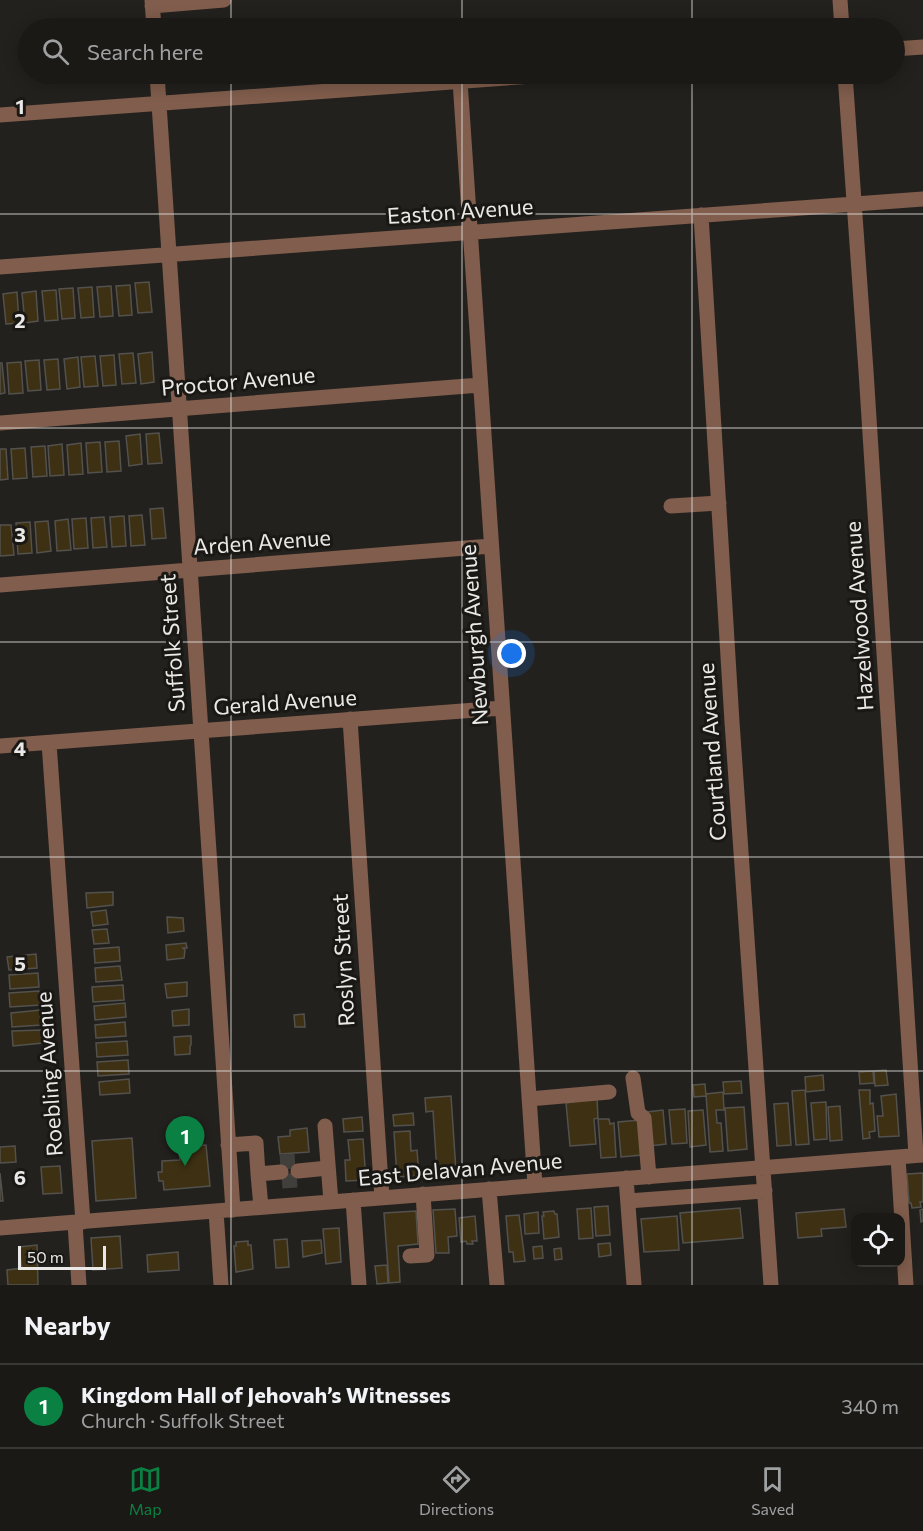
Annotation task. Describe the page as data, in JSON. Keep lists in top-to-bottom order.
{
  "streets": {
    "street": [
      "Easton Avenue",
      "Proctor Avenue",
      "Arden Avenue",
      "Hazelwood Avenue",
      "Newburgh Avenue",
      "Suffolk Street",
      "Gerald Avenue",
      "Courtland Avenue",
      "Roslyn Street",
      "Roebling Avenue",
      "East Delavan Avenue"
    ]
  },
  "crossings": [
    ["Easton Avenue", "Hazelwood Avenue"],
    ["Easton Avenue", "Newburgh Avenue"],
    ["Easton Avenue", "Suffolk Street"],
    ["Easton Avenue", "Courtland Avenue"],
    ["Proctor Avenue", "Newburgh Avenue"],
    ["Proctor Avenue", "Suffolk Street"],
    ["Arden Avenue", "Newburgh Avenue"],
    ["Arden Avenue", "Suffolk Street"],
    ["Hazelwood Avenue", "East Delavan Avenue"],
    ["Newburgh Avenue", "Gerald Avenue"],
    ["Newburgh Avenue", "East Delavan Avenue"],
    ["Suffolk Street", "Gerald Avenue"],
    ["Suffolk Street", "East Delavan Avenue"],
    ["Gerald Avenue", "Roslyn Street"],
    ["Gerald Avenue", "Roebling Avenue"],
    ["Courtland Avenue", "East Delavan Avenue"],
    ["Roslyn Street", "East Delavan Avenue"],
    ["Roebling Avenue", "East Delavan Avenue"]
  ],
  "scale_bar": "50 m",
  "page": {
    "search": "Search here",
    "pins": "1",
    "scale": "50 m",
    "heading": "Nearby",
    "list": [
      {
        "mark": "1",
        "name": "Kingdom Hall of Jehovah’s Witnesses",
        "note": "Church · Suffolk Street",
        "value": "340 m"
      }
    ],
    "nav": ["Map", "Directions", "Saved"]
  },
  "grid": {
    "rows": [
      "1",
      "2",
      "3",
      "4",
      "5",
      "6"
    ]
  }
}
